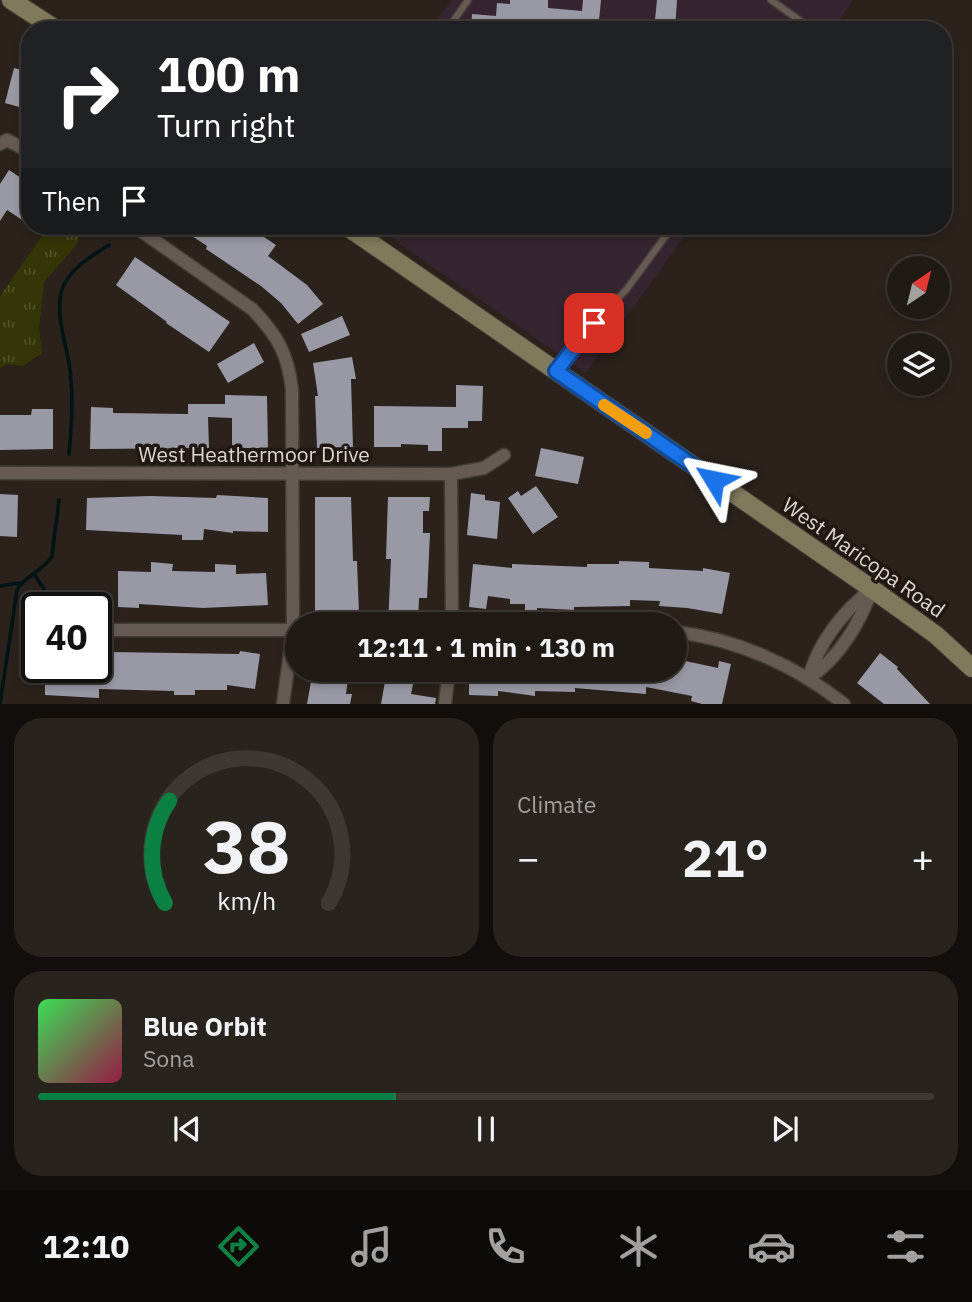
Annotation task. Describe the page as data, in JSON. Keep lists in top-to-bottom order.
{
  "streets": {
    "street": ["West Heathermoor Drive", "West Maricopa Road"]
  },
  "north": "top right",
  "page": {
    "turn": ["100 m", "Turn right"],
    "then": "Then",
    "limit": "40",
    "trip": "12:11 · 1 min · 130 m",
    "tile": "Climate",
    "heat": ["−", "21°", "+"],
    "song": ["Blue Orbit", "Sona"],
    "tabs": "12:10",
    "gauge": ["38", "km/h"]
  }
}
